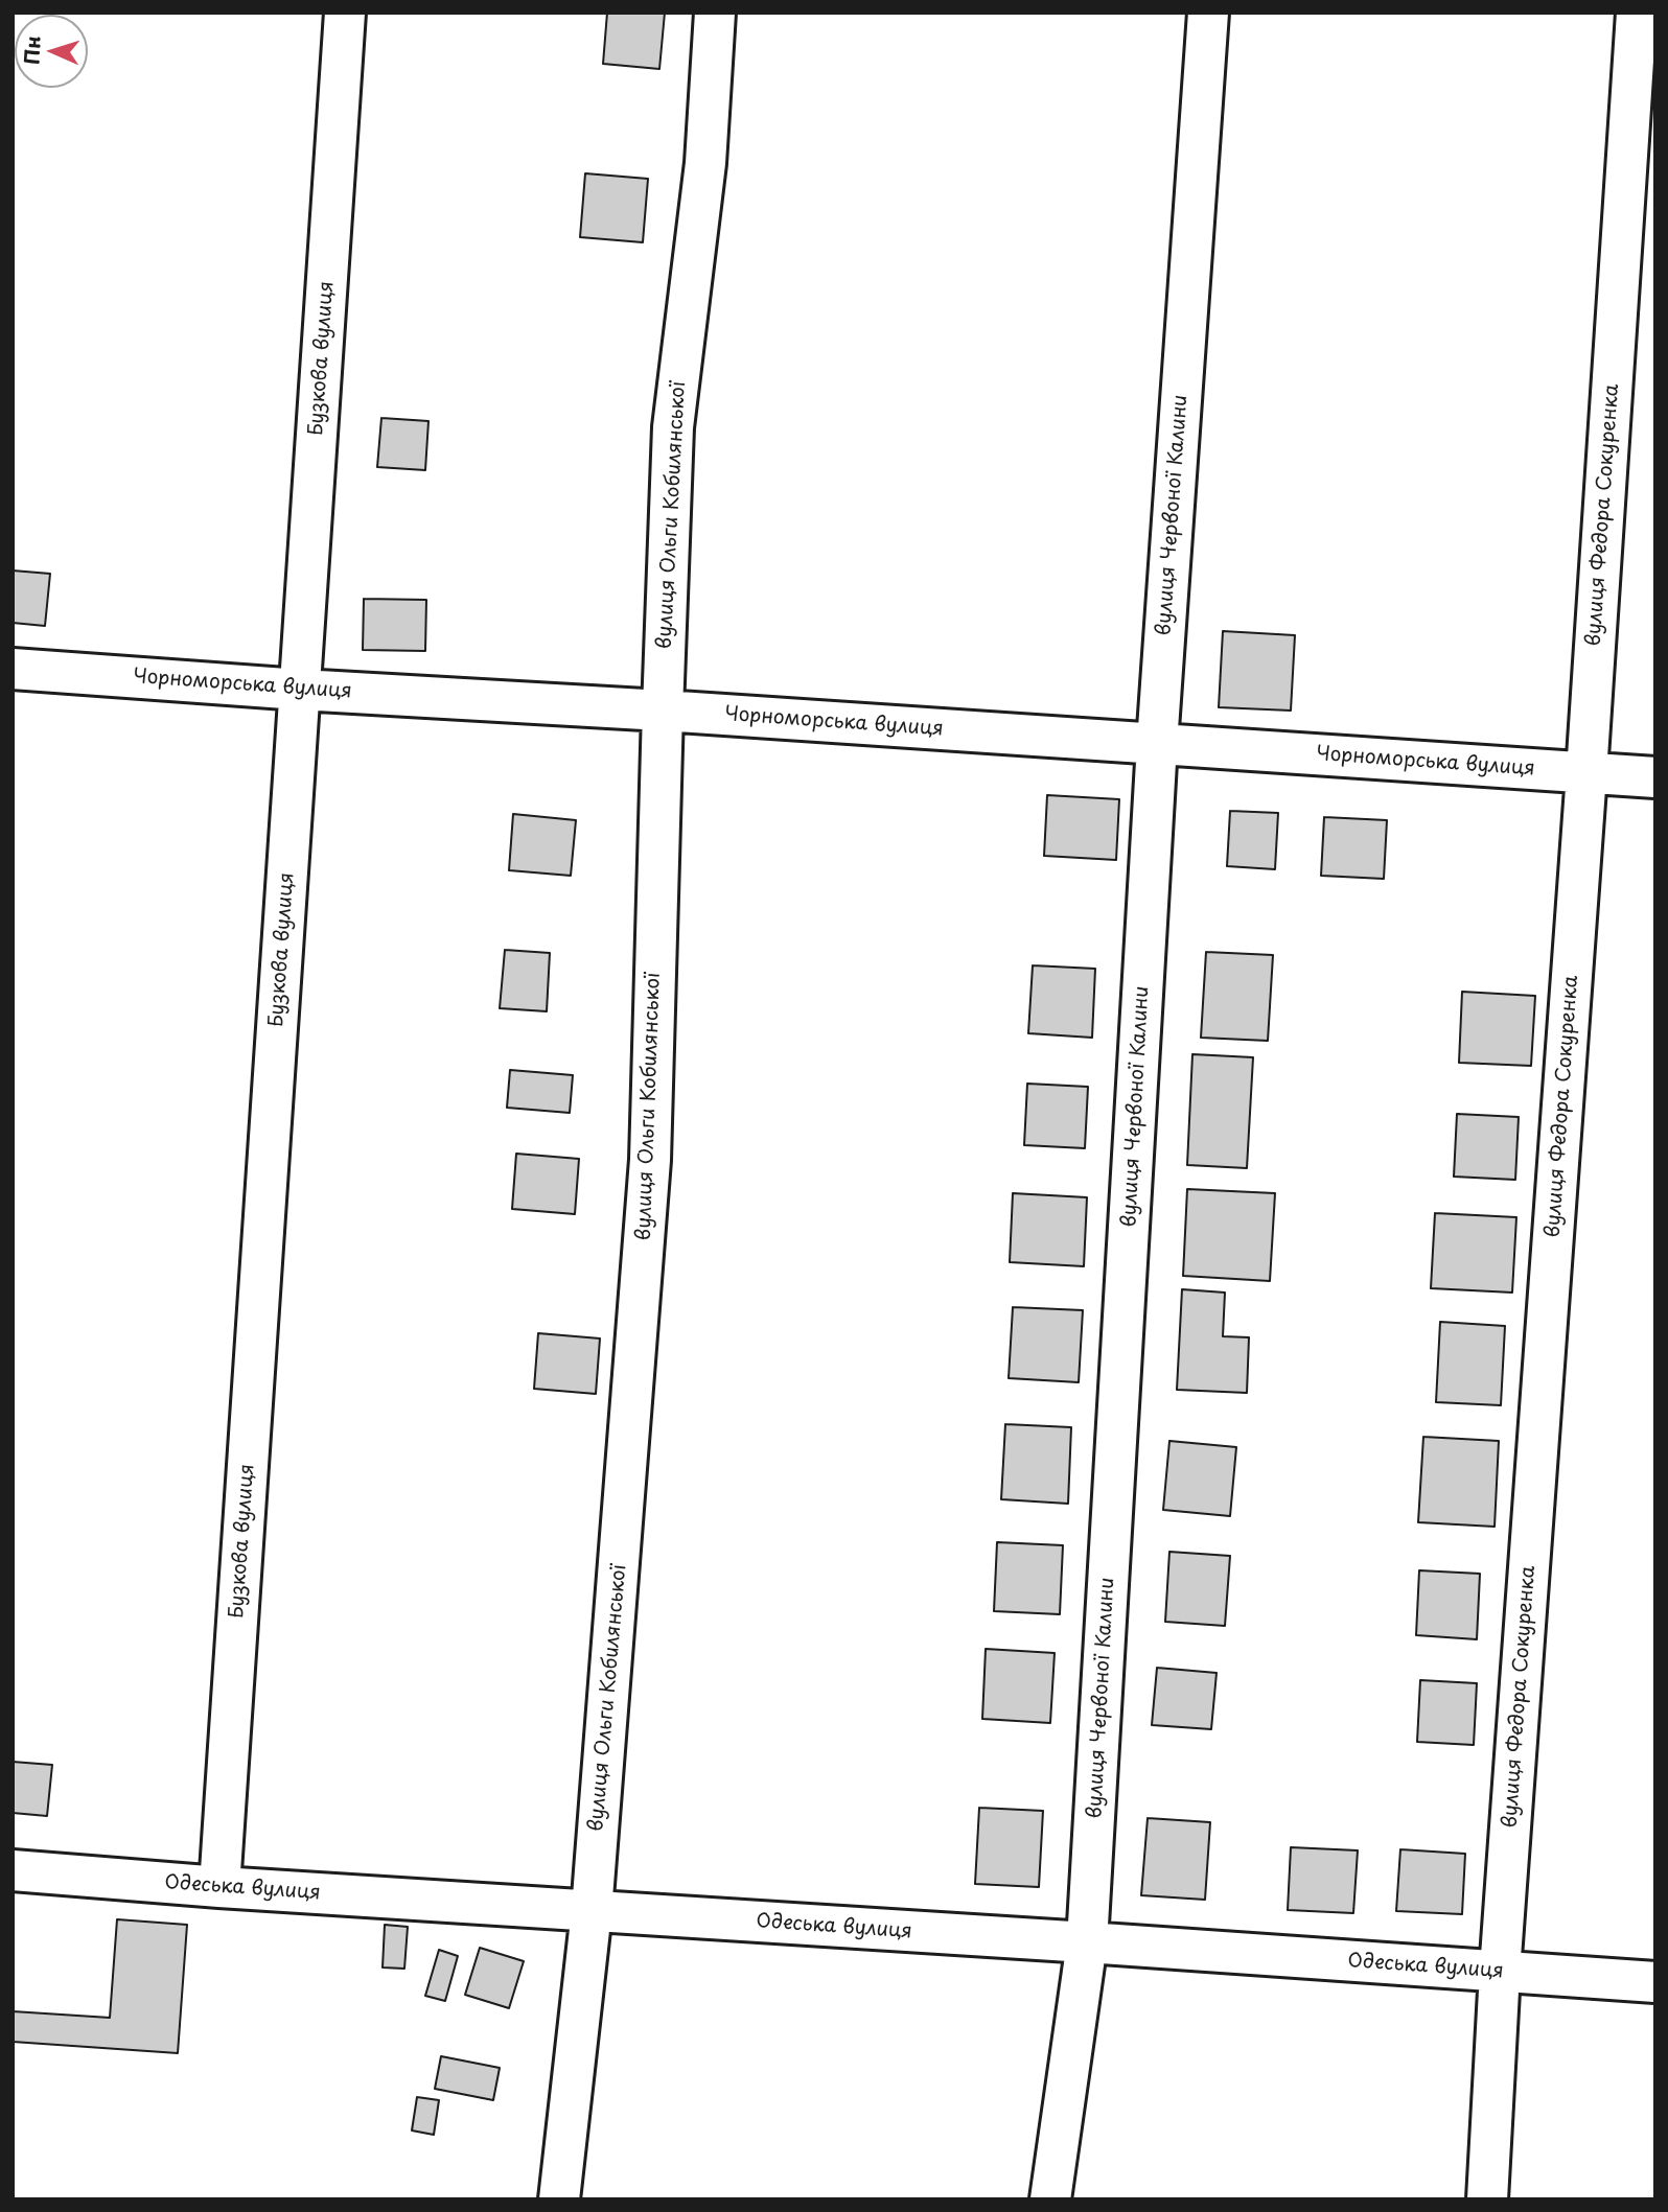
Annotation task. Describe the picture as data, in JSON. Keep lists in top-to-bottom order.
{
  "streets": {
    "street": [
      "Бузкова вулиця",
      "вулиця Ольги Кобилянської",
      "вулиця Червоної Калини",
      "вулиця Федора Сокуренка",
      "Чорноморська вулиця",
      "Одеська вулиця"
    ]
  },
  "crossings": [
    ["Бузкова вулиця", "Чорноморська вулиця"],
    ["Бузкова вулиця", "Одеська вулиця"],
    ["вулиця Ольги Кобилянської", "Чорноморська вулиця"],
    ["вулиця Ольги Кобилянської", "Одеська вулиця"],
    ["вулиця Червоної Калини", "Чорноморська вулиця"],
    ["вулиця Червоної Калини", "Одеська вулиця"],
    ["вулиця Федора Сокуренка", "Чорноморська вулиця"],
    ["вулиця Федора Сокуренка", "Одеська вулиця"]
  ],
  "north": "left"
}
